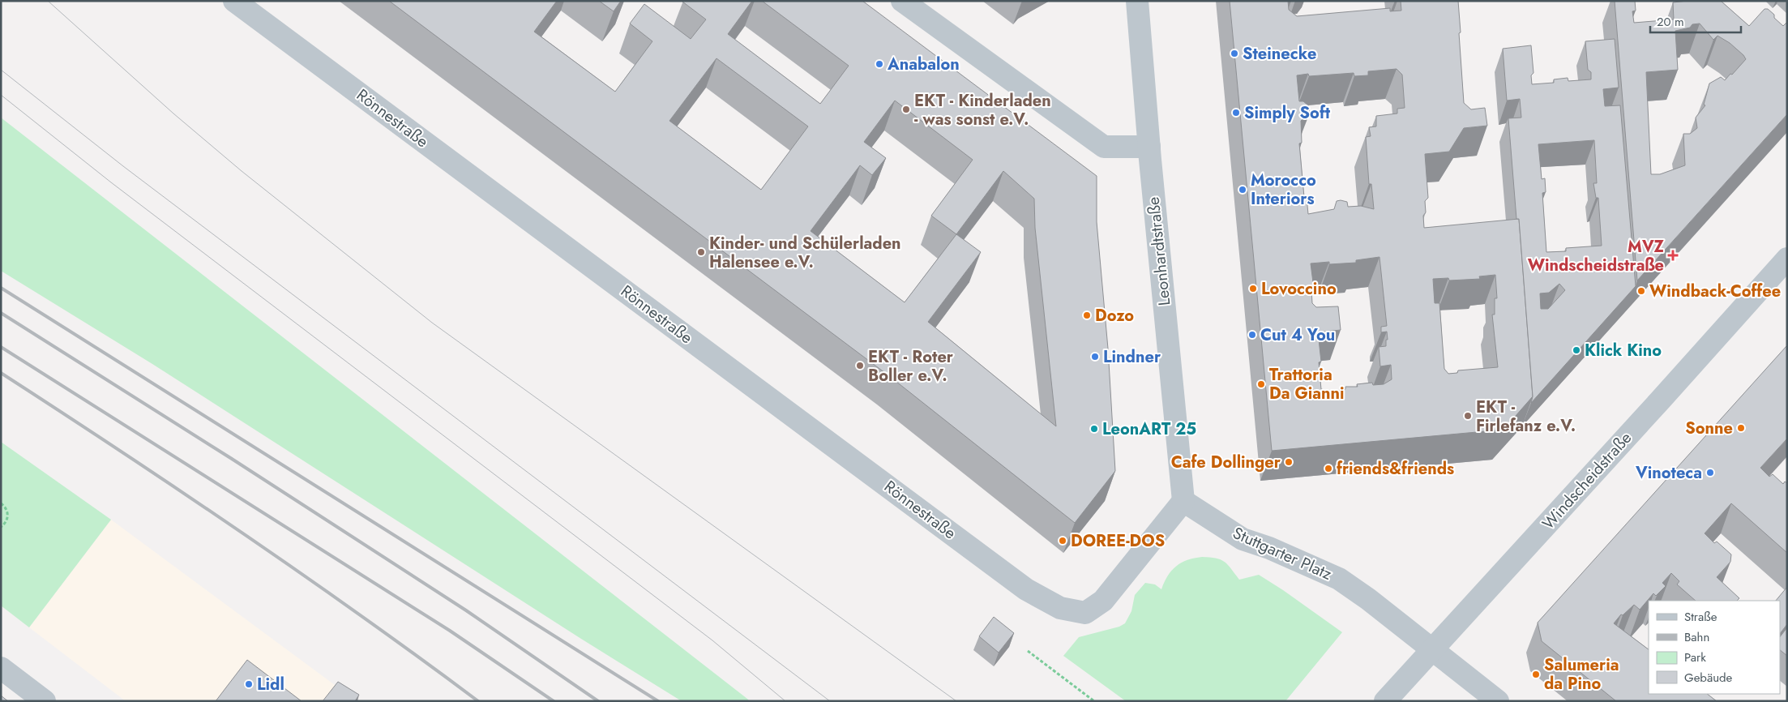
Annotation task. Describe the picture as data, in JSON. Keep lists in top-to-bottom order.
{
  "streets": {
    "street": [
      "Rönnestraße",
      "Leonhardtstraße",
      "Windscheidstraße",
      "Stuttgarter Platz"
    ]
  },
  "crossings": [
    ["Rönnestraße", "Leonhardtstraße"],
    ["Rönnestraße", "Stuttgarter Platz"],
    ["Leonhardtstraße", "Stuttgarter Platz"],
    ["Windscheidstraße", "Stuttgarter Platz"]
  ],
  "places": {
    "other": [
      "Steinecke",
      "Anabalon",
      "EKT - Kinderladen - was sonst e.V.",
      "Simply Soft",
      "Morocco Interiors",
      "Kinder- und Schülerladen Halensee e.V.",
      "Lovoccino",
      "Windback-Coffee",
      "Dozo",
      "Cut 4 You",
      "Klick Kino",
      "Lindner",
      "EKT - Roter Boller e.V.",
      "Trattoria Da Gianni",
      "EKT - Firlefanz e.V.",
      "Sonne",
      "LeonART 25",
      "Cafe Dollinger",
      "friends&friends",
      "Vinoteca",
      "DOREE-DOS",
      "Salumeria da Pino",
      "Lidl"
    ],
    "health": ["MVZ Windscheidstraße"]
  },
  "legend": [
    "Straße",
    "Bahn",
    "Park",
    "Gebäude"
  ],
  "scale_bar": "20 m"
}
